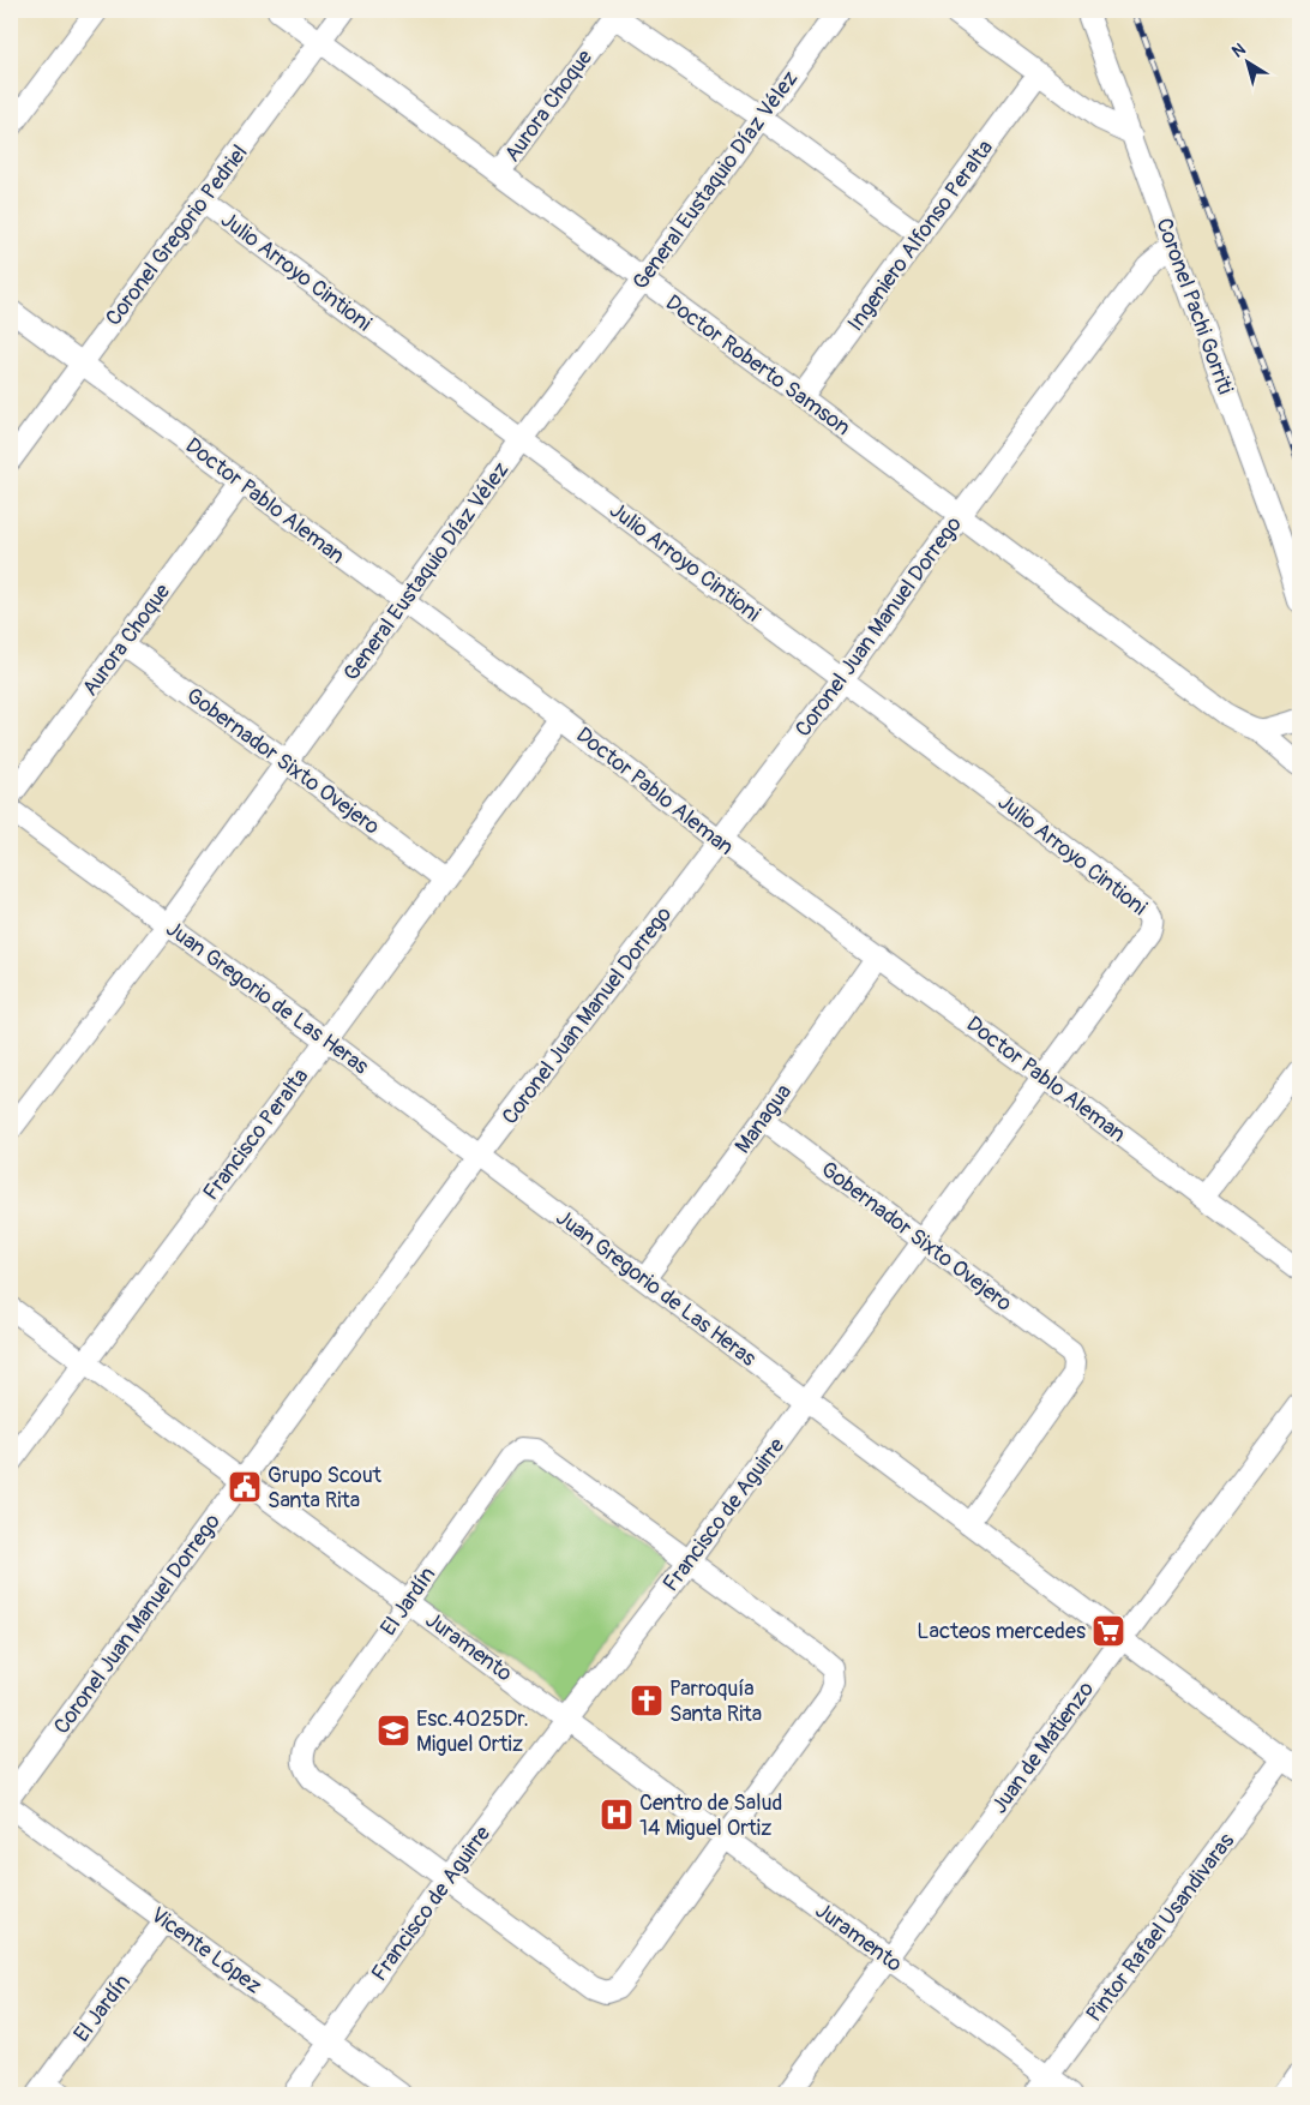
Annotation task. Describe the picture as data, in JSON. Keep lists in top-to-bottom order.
{
  "streets": {
    "street": [
      "Aurora Choque",
      "General Eustaquio Díaz Vélez",
      "Coronel Gregorio Pedriel",
      "Ingeniero Alfonso Peralta",
      "Julio Arroyo Cintioni",
      "Coronel Pachi Gorriti",
      "Doctor Roberto Samson",
      "Doctor Pablo Aleman",
      "Coronel Juan Manuel Dorrego",
      "Gobernador Sixto Ovejero",
      "Juan Gregorio de Las Heras",
      "Managua",
      "Francisco Peralta",
      "Francisco de Aguirre",
      "El Jardín",
      "Juramento",
      "Juan de Matienzo",
      "Pintor Rafael Usandivaras",
      "Vicente López"
    ]
  },
  "crossings": [
    ["Aurora Choque", "Doctor Roberto Samson"],
    ["Aurora Choque", "Doctor Pablo Aleman"],
    ["Aurora Choque", "Gobernador Sixto Ovejero"],
    ["General Eustaquio Díaz Vélez", "Julio Arroyo Cintioni"],
    ["General Eustaquio Díaz Vélez", "Doctor Roberto Samson"],
    ["General Eustaquio Díaz Vélez", "Doctor Pablo Aleman"],
    ["General Eustaquio Díaz Vélez", "Gobernador Sixto Ovejero"],
    ["General Eustaquio Díaz Vélez", "Juan Gregorio de Las Heras"],
    ["Coronel Gregorio Pedriel", "Julio Arroyo Cintioni"],
    ["Coronel Gregorio Pedriel", "Doctor Roberto Samson"],
    ["Coronel Gregorio Pedriel", "Doctor Pablo Aleman"],
    ["Ingeniero Alfonso Peralta", "Doctor Roberto Samson"],
    ["Julio Arroyo Cintioni", "Coronel Juan Manuel Dorrego"],
    ["Julio Arroyo Cintioni", "Francisco de Aguirre"],
    ["Coronel Pachi Gorriti", "Coronel Juan Manuel Dorrego"],
    ["Doctor Roberto Samson", "Coronel Juan Manuel Dorrego"],
    ["Doctor Pablo Aleman", "Coronel Juan Manuel Dorrego"],
    ["Doctor Pablo Aleman", "Managua"],
    ["Doctor Pablo Aleman", "Francisco Peralta"],
    ["Doctor Pablo Aleman", "Francisco de Aguirre"],
    ["Coronel Juan Manuel Dorrego", "Juan Gregorio de Las Heras"],
    ["Coronel Juan Manuel Dorrego", "Juramento"],
    ["Gobernador Sixto Ovejero", "Juan Gregorio de Las Heras"],
    ["Gobernador Sixto Ovejero", "Managua"],
    ["Gobernador Sixto Ovejero", "Francisco Peralta"],
    ["Gobernador Sixto Ovejero", "Francisco de Aguirre"],
    ["Juan Gregorio de Las Heras", "Managua"],
    ["Juan Gregorio de Las Heras", "Francisco Peralta"],
    ["Juan Gregorio de Las Heras", "Francisco de Aguirre"],
    ["Juan Gregorio de Las Heras", "Juan de Matienzo"],
    ["Juan Gregorio de Las Heras", "Pintor Rafael Usandivaras"],
    ["Francisco Peralta", "Juramento"],
    ["Francisco de Aguirre", "El Jardín"],
    ["Francisco de Aguirre", "Juramento"],
    ["Francisco de Aguirre", "Vicente López"],
    ["El Jardín", "Juramento"],
    ["El Jardín", "Vicente López"],
    ["Juramento", "Juan de Matienzo"],
    ["Juramento", "Pintor Rafael Usandivaras"]
  ],
  "places": {
    "public building": ["Grupo Scout Santa Rita"],
    "supermarket": ["Lacteos mercedes"],
    "church": ["Parroquía Santa Rita"],
    "school or university": ["Esc.4025Dr. Miguel Ortiz"],
    "hospital": ["Centro de Salud 14 Miguel Ortiz"]
  },
  "north": "top left"
}
